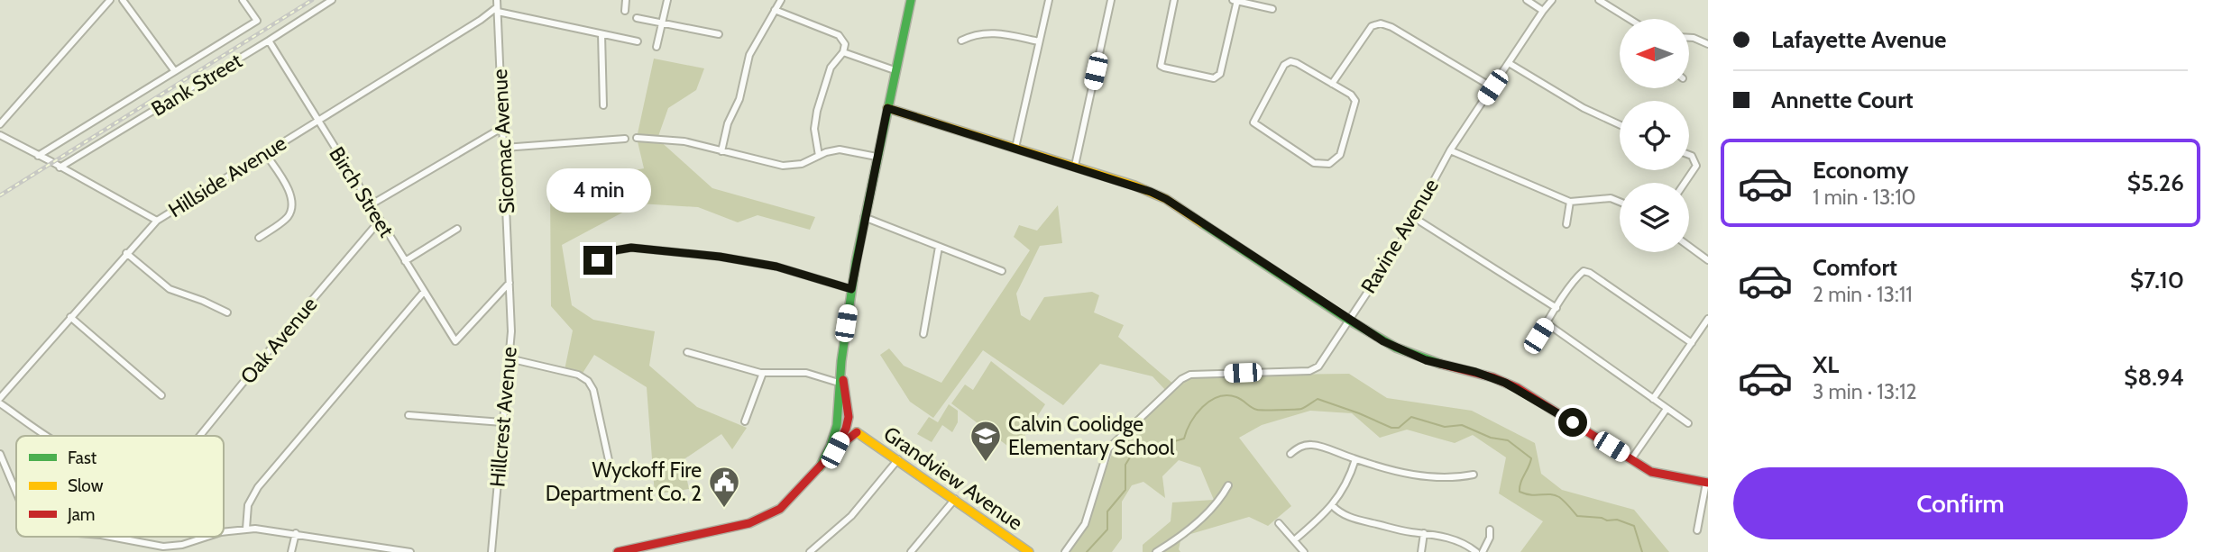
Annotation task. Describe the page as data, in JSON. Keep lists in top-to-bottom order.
{
  "streets": {
    "street": [
      "Bank Street",
      "Sicomac Avenue",
      "Hillside Avenue",
      "Birch Street",
      "Ravine Avenue",
      "Oak Avenue",
      "Hillcrest Avenue",
      "Grandview Avenue"
    ]
  },
  "crossings": [
    ["Bank Street", "Birch Street"],
    ["Sicomac Avenue", "Hillside Avenue"],
    ["Sicomac Avenue", "Birch Street"],
    ["Sicomac Avenue", "Hillcrest Avenue"],
    ["Hillside Avenue", "Birch Street"],
    ["Birch Street", "Oak Avenue"],
    ["Birch Street", "Hillcrest Avenue"]
  ],
  "places": {
    "school or university": ["Calvin Coolidge Elementary School"],
    "public building": ["Wyckoff Fire Department Co. 2"]
  },
  "legend": ["Fast", "Slow", "Jam"],
  "north": "left",
  "page": {
    "banner": ["Lafayette Avenue", "Annette Court"],
    "list": [
      {
        "name": "Economy",
        "note": "1 min · 13:10",
        "value": "$5.26"
      },
      {
        "name": "Comfort",
        "note": "2 min · 13:11",
        "value": "$7.10"
      },
      {
        "name": "XL",
        "note": "3 min · 13:12",
        "value": "$8.94"
      }
    ],
    "bubble": "4 min",
    "buttons": "Confirm"
  }
}
